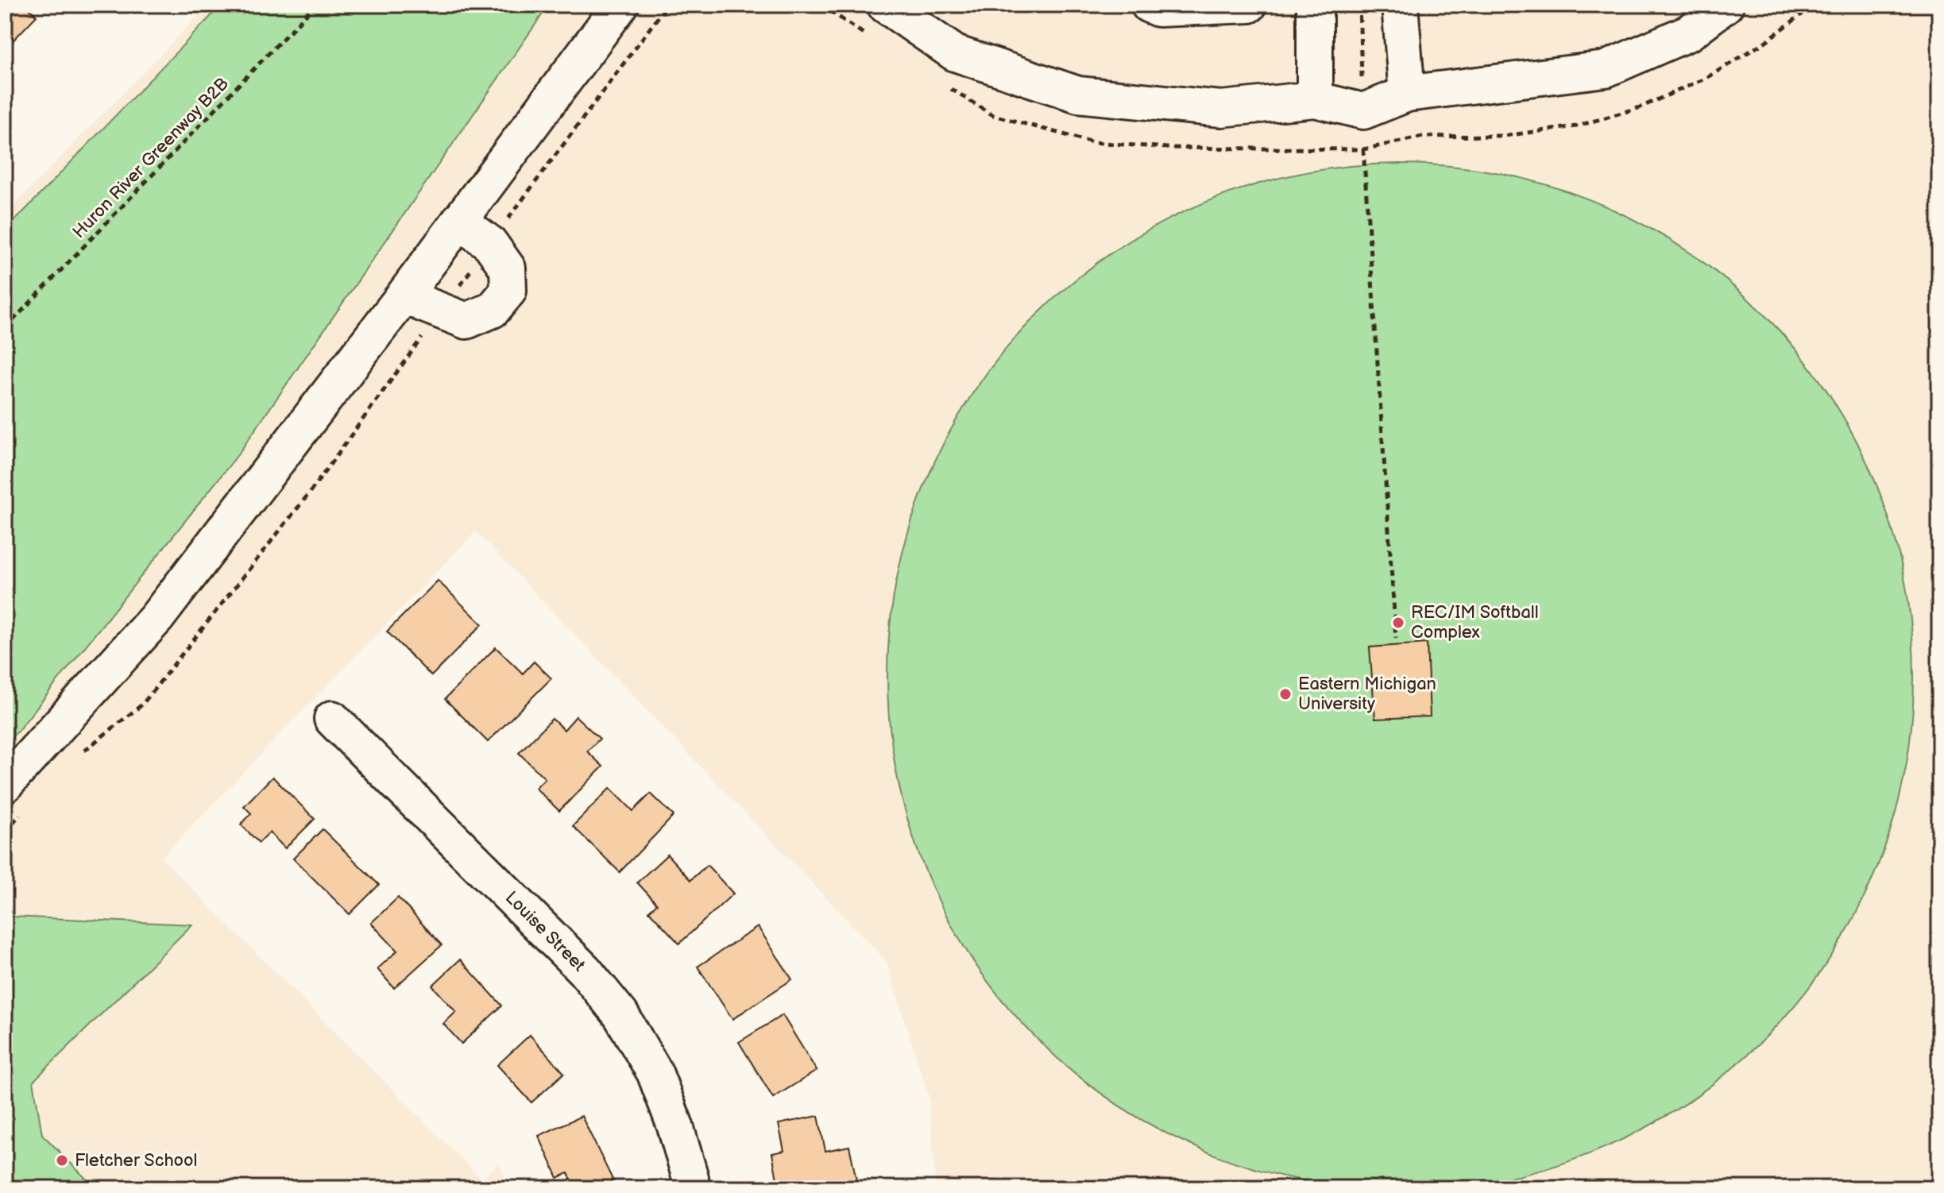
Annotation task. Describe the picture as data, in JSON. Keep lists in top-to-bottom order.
{
  "streets": {
    "street": ["Louise Street"],
    "path": ["Huron River Greenway B2B"]
  },
  "places": ["REC/IM Softball Complex", "Eastern Michigan University", "Fletcher School"]
}
